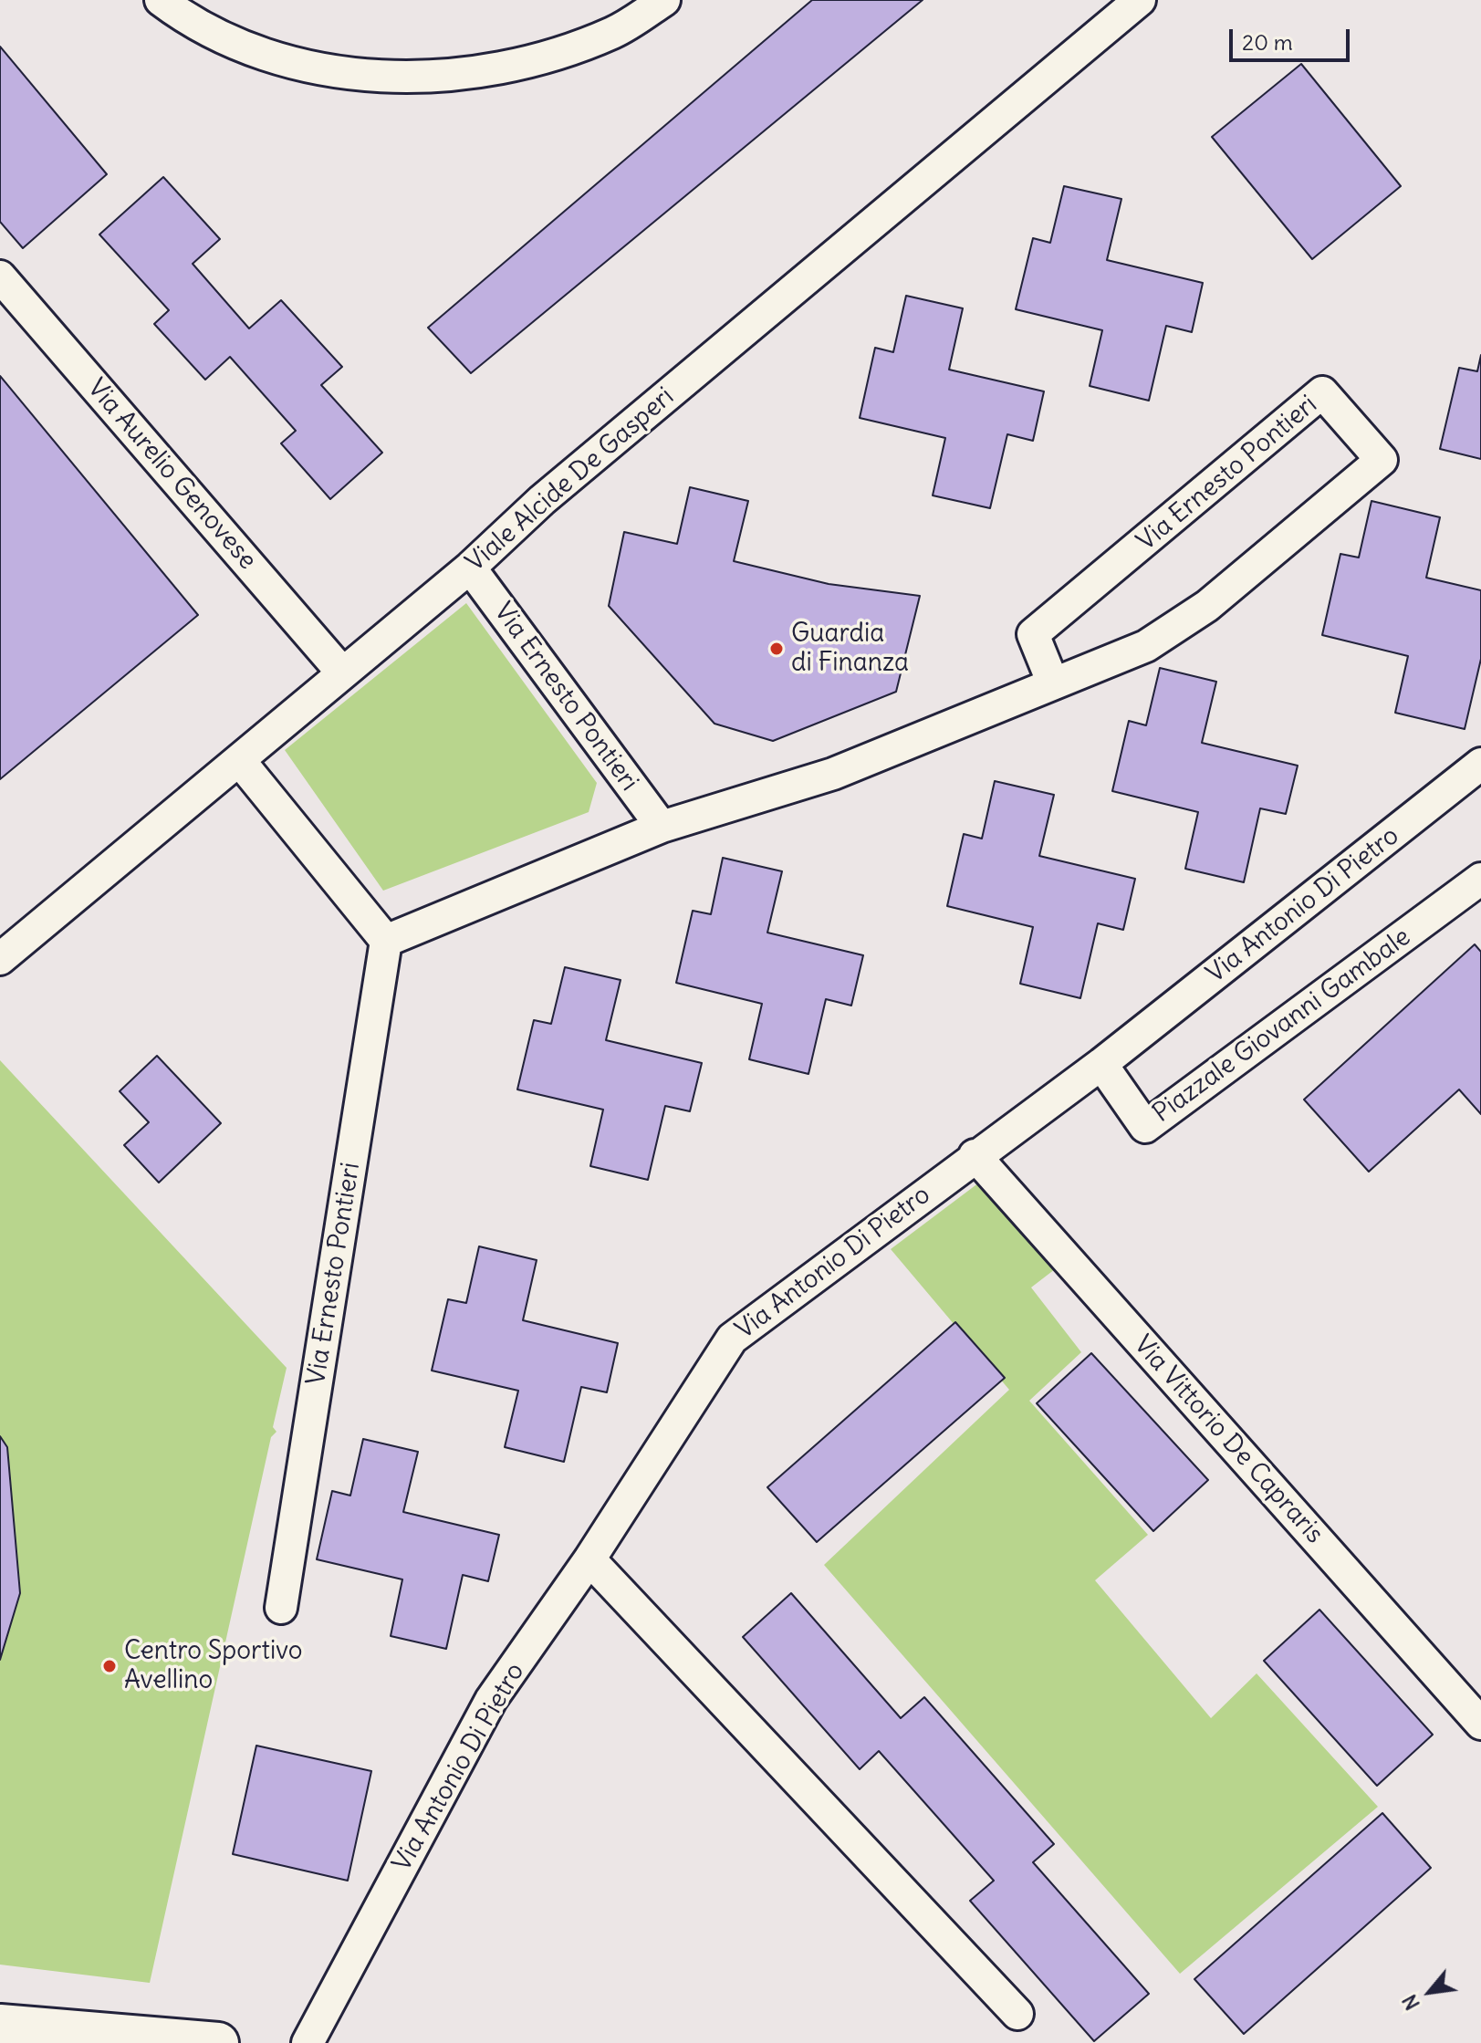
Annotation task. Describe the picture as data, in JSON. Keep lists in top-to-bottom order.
{
  "streets": {
    "street": [
      "Via Ernesto Pontieri",
      "Via Aurelio Genovese",
      "Viale Alcide De Gasperi",
      "Via Antonio Di Pietro",
      "Piazzale Giovanni Gambale",
      "Via Vittorio De Capraris"
    ]
  },
  "crossings": [
    ["Via Ernesto Pontieri", "Viale Alcide De Gasperi"],
    ["Via Aurelio Genovese", "Viale Alcide De Gasperi"],
    ["Via Antonio Di Pietro", "Piazzale Giovanni Gambale"],
    ["Via Antonio Di Pietro", "Via Vittorio De Capraris"]
  ],
  "places": ["Guardia di Finanza", "Centro Sportivo Avellino"],
  "scale_bar": "20 m",
  "north": "bottom left"
}
